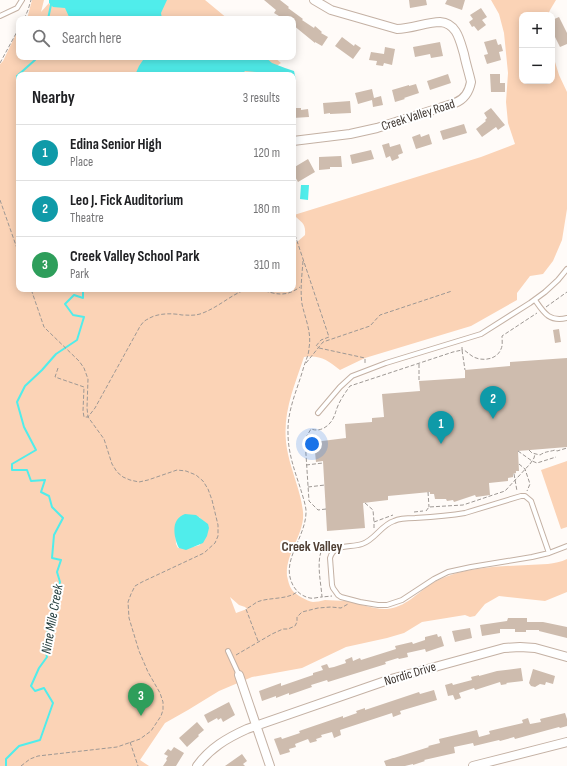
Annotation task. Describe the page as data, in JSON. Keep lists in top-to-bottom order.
{
  "streets": {
    "street": ["Creek Valley Road", "Nordic Drive"]
  },
  "districts": ["Creek Valley"],
  "water": ["Nine Mile Creek"],
  "page": {
    "map_buttons": ["+", "−"],
    "search": "Search here",
    "heading": ["Nearby", "3 results"],
    "list": [
      {
        "mark": "1",
        "name": "Edina Senior High",
        "note": "Place",
        "value": "120 m"
      },
      {
        "mark": "2",
        "name": "Leo J. Fick Auditorium",
        "note": "Theatre",
        "value": "180 m"
      },
      {
        "mark": "3",
        "name": "Creek Valley School Park",
        "note": "Park",
        "value": "310 m"
      }
    ],
    "pins": ["2", "1", "3"]
  }
}
